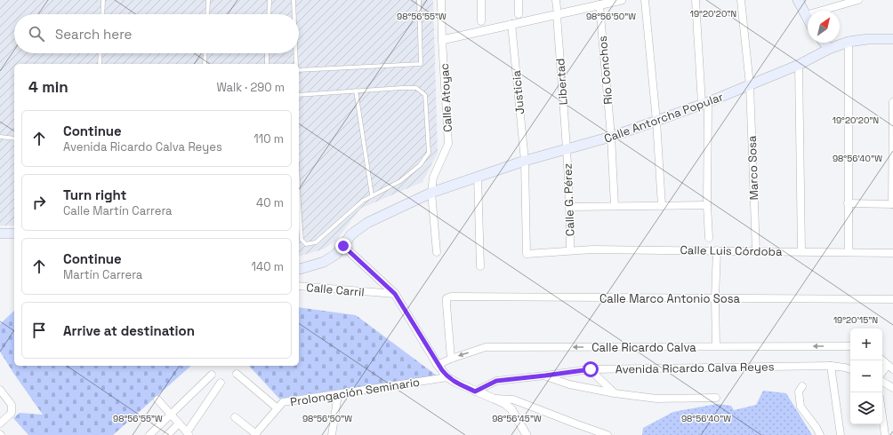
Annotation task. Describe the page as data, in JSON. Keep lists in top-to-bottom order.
{
  "streets": {
    "main road": ["Calle Antorcha Popular"],
    "street": [
      "Río Conchos",
      "Libertad",
      "Justicia",
      "Calle Atoyac",
      "Marco Sosa",
      "Calle G. Pérez",
      "Calle Luis Córdoba",
      "Calle Carril",
      "Calle Marco Antonio Sosa",
      "Calle Ricardo Calva",
      "Avenida Ricardo Calva Reyes",
      "Prolongación Seminario"
    ]
  },
  "crossings": [
    ["Río Conchos", "Calle Antorcha Popular"],
    ["Libertad", "Calle Antorcha Popular"],
    ["Libertad", "Calle G. Pérez"],
    ["Justicia", "Calle Antorcha Popular"],
    ["Justicia", "Calle Luis Córdoba"],
    ["Calle Atoyac", "Calle Antorcha Popular"],
    ["Calle Antorcha Popular", "Marco Sosa"],
    ["Calle Antorcha Popular", "Calle G. Pérez"],
    ["Marco Sosa", "Calle Luis Córdoba"],
    ["Calle G. Pérez", "Calle Luis Córdoba"],
    ["Calle Marco Antonio Sosa", "Calle Ricardo Calva"]
  ],
  "north": "top right",
  "page": {
    "search": "Search here",
    "heading": ["4 min", "Walk · 290 m"],
    "list": [
      ["Continue", "Avenida Ricardo Calva Reyes", "110 m"],
      ["Turn right", "Calle Martín Carrera", "40 m"],
      ["Continue", "Martín Carrera", "140 m"],
      "Arrive at destination"
    ],
    "map_buttons": ["+", "−"]
  },
  "coordinates": [
    "19°20'20\"N",
    "98°56'55\"W",
    "98°56'50\"W",
    "98°56'40\"W",
    "19°20'15\"N",
    "98°56'45\"W"
  ]
}
